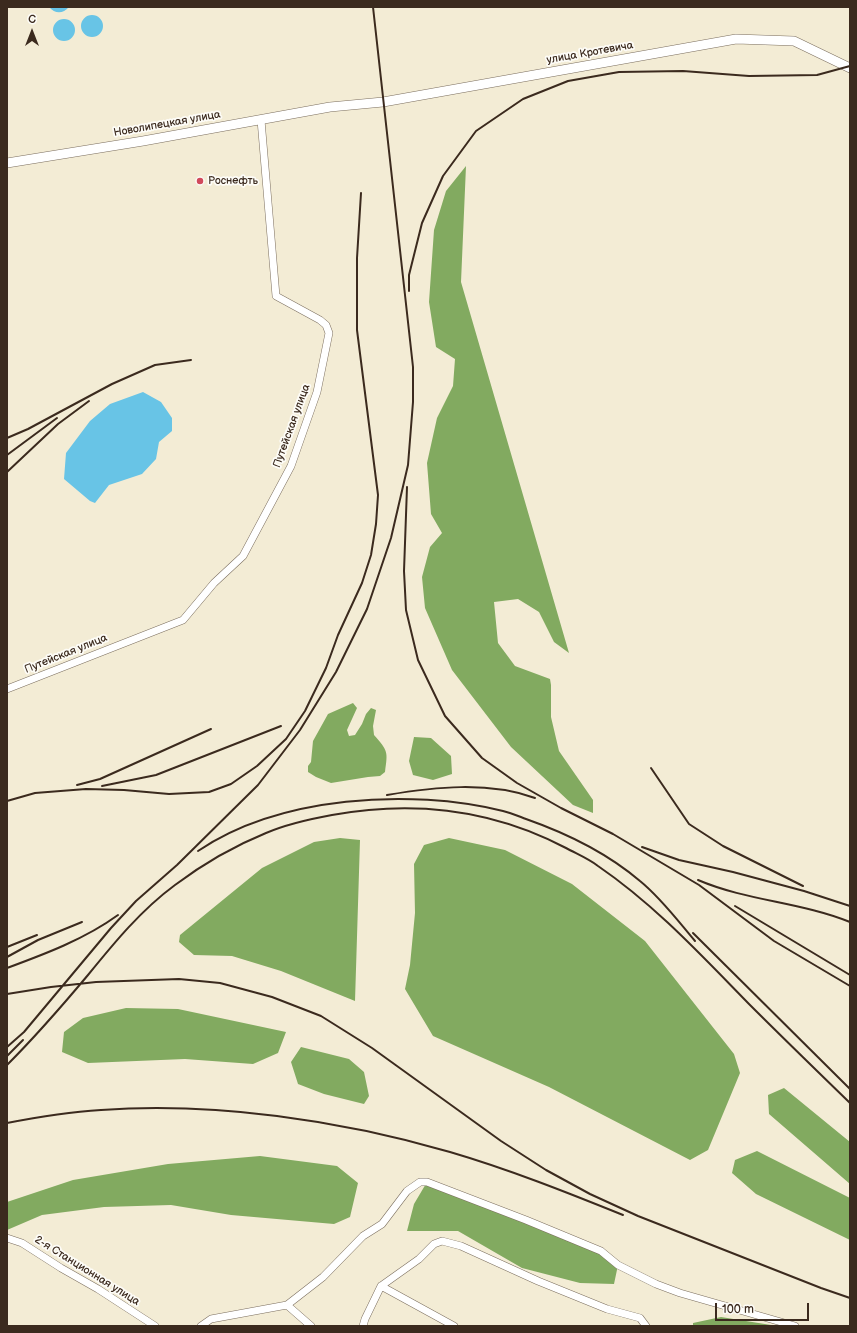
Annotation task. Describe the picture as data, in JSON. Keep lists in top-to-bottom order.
{
  "streets": {
    "street": [
      "улица Кротевича",
      "Новолипецкая улица",
      "Путейская улица",
      "2-я Станционная улица"
    ]
  },
  "crossings": [
    ["улица Кротевича", "Новолипецкая улица"],
    ["Новолипецкая улица", "Путейская улица"]
  ],
  "places": ["Роснефть"],
  "scale_bar": "100 m",
  "north": "top"
}
